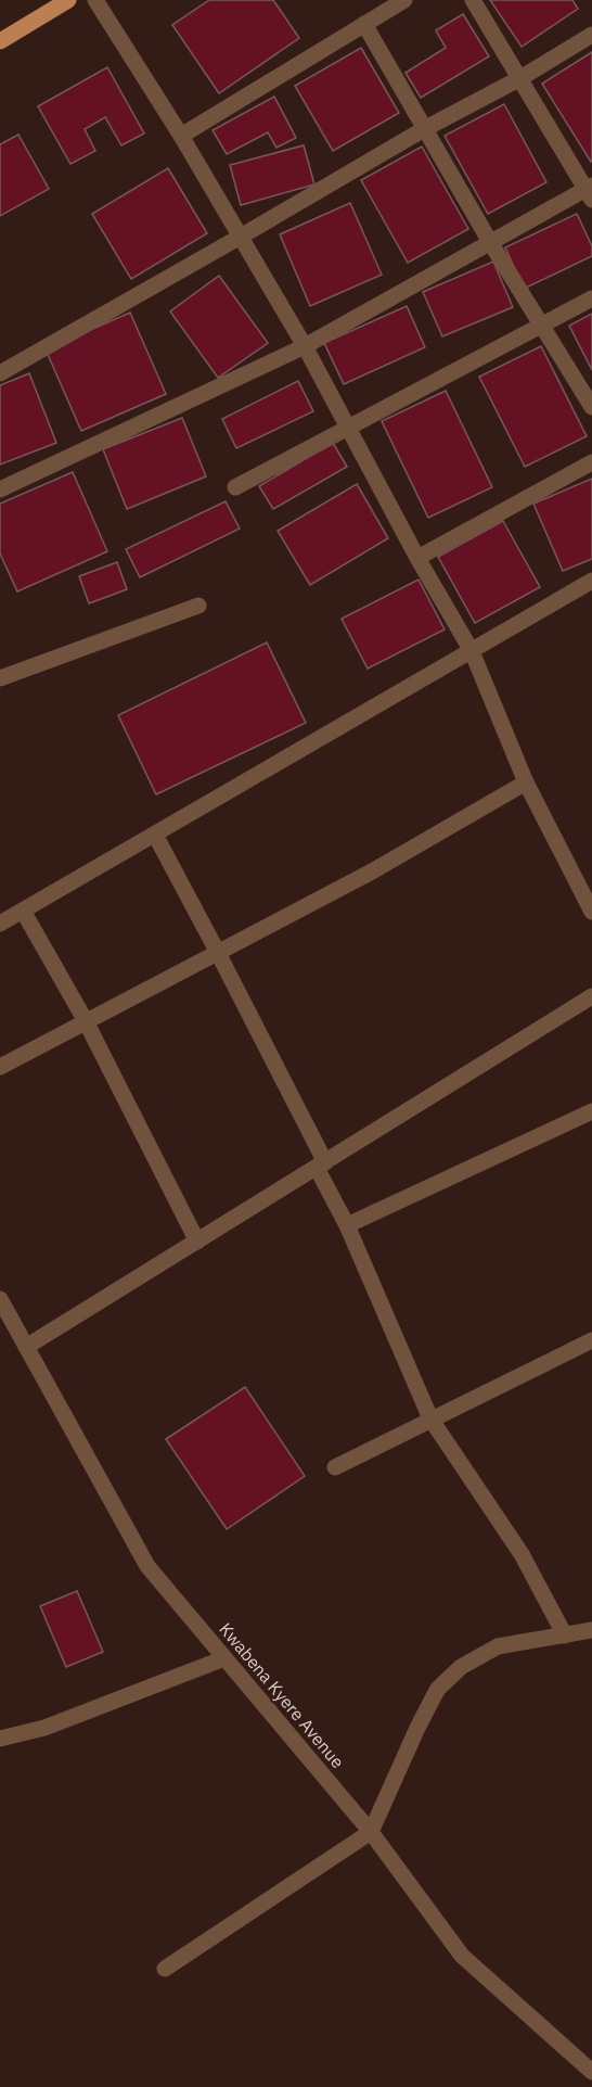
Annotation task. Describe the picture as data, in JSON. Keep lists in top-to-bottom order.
{
  "streets": {
    "street": ["Kwabena Kyere Avenue"]
  }
}
